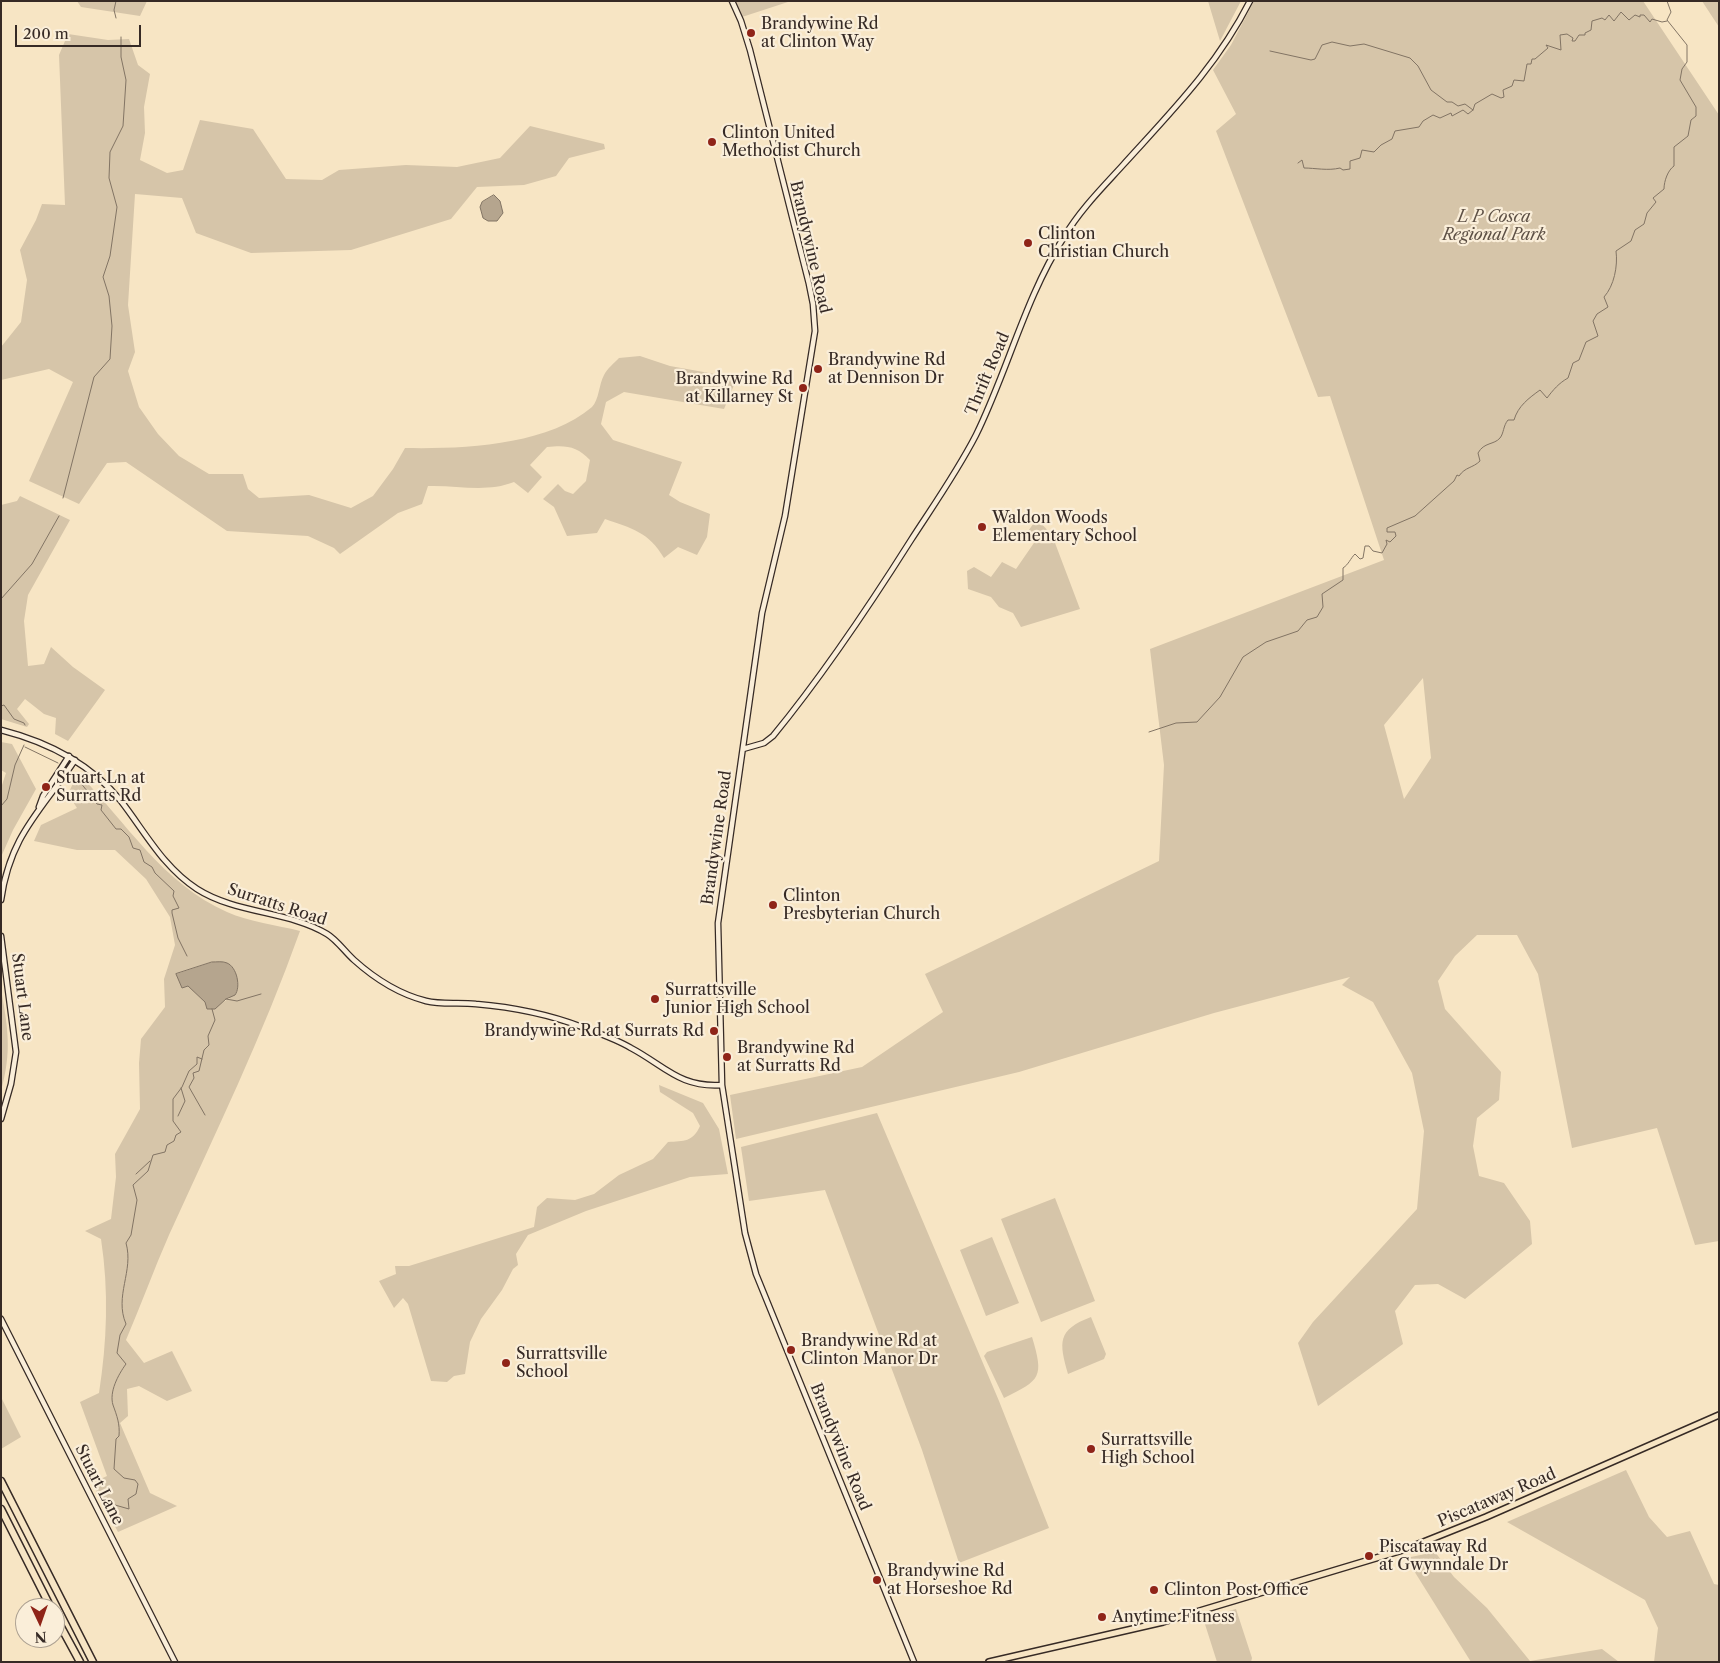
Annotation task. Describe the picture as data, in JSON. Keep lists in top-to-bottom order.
{
  "streets": {
    "main road": [
      "Brandywine Road",
      "Thrift Road",
      "Surratts Road",
      "Stuart Lane",
      "Piscataway Road"
    ]
  },
  "crossings": [
    ["Brandywine Road", "Thrift Road"],
    ["Brandywine Road", "Surratts Road"]
  ],
  "parks": ["L P Cosca Regional Park"],
  "places": [
    "Brandywine Rd at Clinton Way",
    "Clinton United Methodist Church",
    "Clinton Christian Church",
    "Brandywine Rd at Dennison Dr",
    "Brandywine Rd at Killarney St",
    "Waldon Woods Elementary School",
    "Stuart Ln at Surratts Rd",
    "Clinton Presbyterian Church",
    "Surrattsville Junior High School",
    "Brandywine Rd at Surrats Rd",
    "Brandywine Rd at Surratts Rd",
    "Brandywine Rd at Clinton Manor Dr",
    "Surrattsville School",
    "Surrattsville High School",
    "Piscataway Rd at Gwynndale Dr",
    "Brandywine Rd at Horseshoe Rd",
    "Clinton Post Office",
    "Anytime Fitness"
  ],
  "scale_bar": "200 m",
  "north": "bottom"
}
